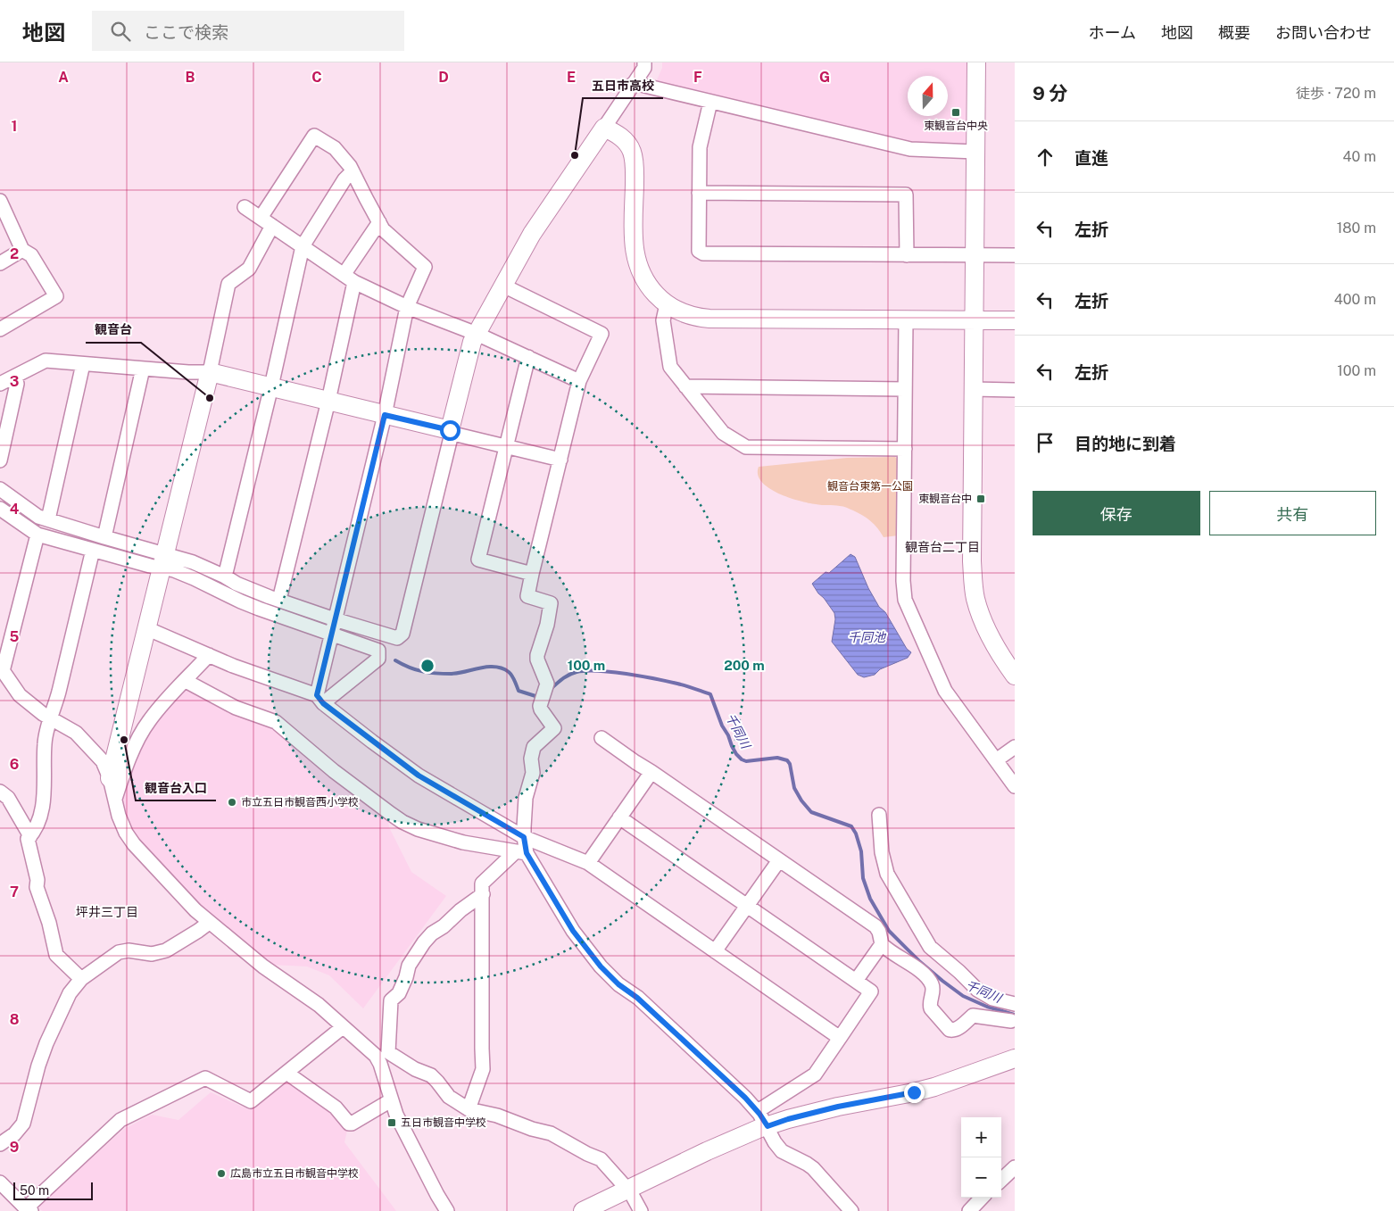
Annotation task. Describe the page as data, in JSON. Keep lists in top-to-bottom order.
{
  "districts": ["観音台二丁目", "坪井三丁目"],
  "water": ["千同池", "千同川"],
  "parks": ["観音台東第一公園"],
  "places": {
    "transit": ["東観音台中央", "東観音台中", "五日市観音中学校"],
    "other": [
      "五日市高校",
      "観音台",
      "観音台入口",
      "市立五日市観音西小学校",
      "広島市立五日市観音中学校"
    ]
  },
  "scale_bar": "50 m",
  "north": "top",
  "page": {
    "header": "地図",
    "search": "ここで検索",
    "nav": [
      "ホーム",
      "地図",
      "概要",
      "お問い合わせ"
    ],
    "heading": ["9 分", "徒歩 · 720 m"],
    "list": [
      ["直進", "40 m"],
      ["左折", "180 m"],
      ["左折", "400 m"],
      ["左折", "100 m"],
      "目的地に到着"
    ],
    "buttons": ["保存", "共有"],
    "map_buttons": ["+", "−"],
    "scale": "50 m"
  },
  "grid": {
    "columns": [
      "A",
      "B",
      "C",
      "D",
      "E",
      "F",
      "G"
    ],
    "rows": [
      "1",
      "2",
      "3",
      "4",
      "5",
      "6",
      "7",
      "8",
      "9"
    ]
  },
  "rings": ["100 m", "200 m"]
}
